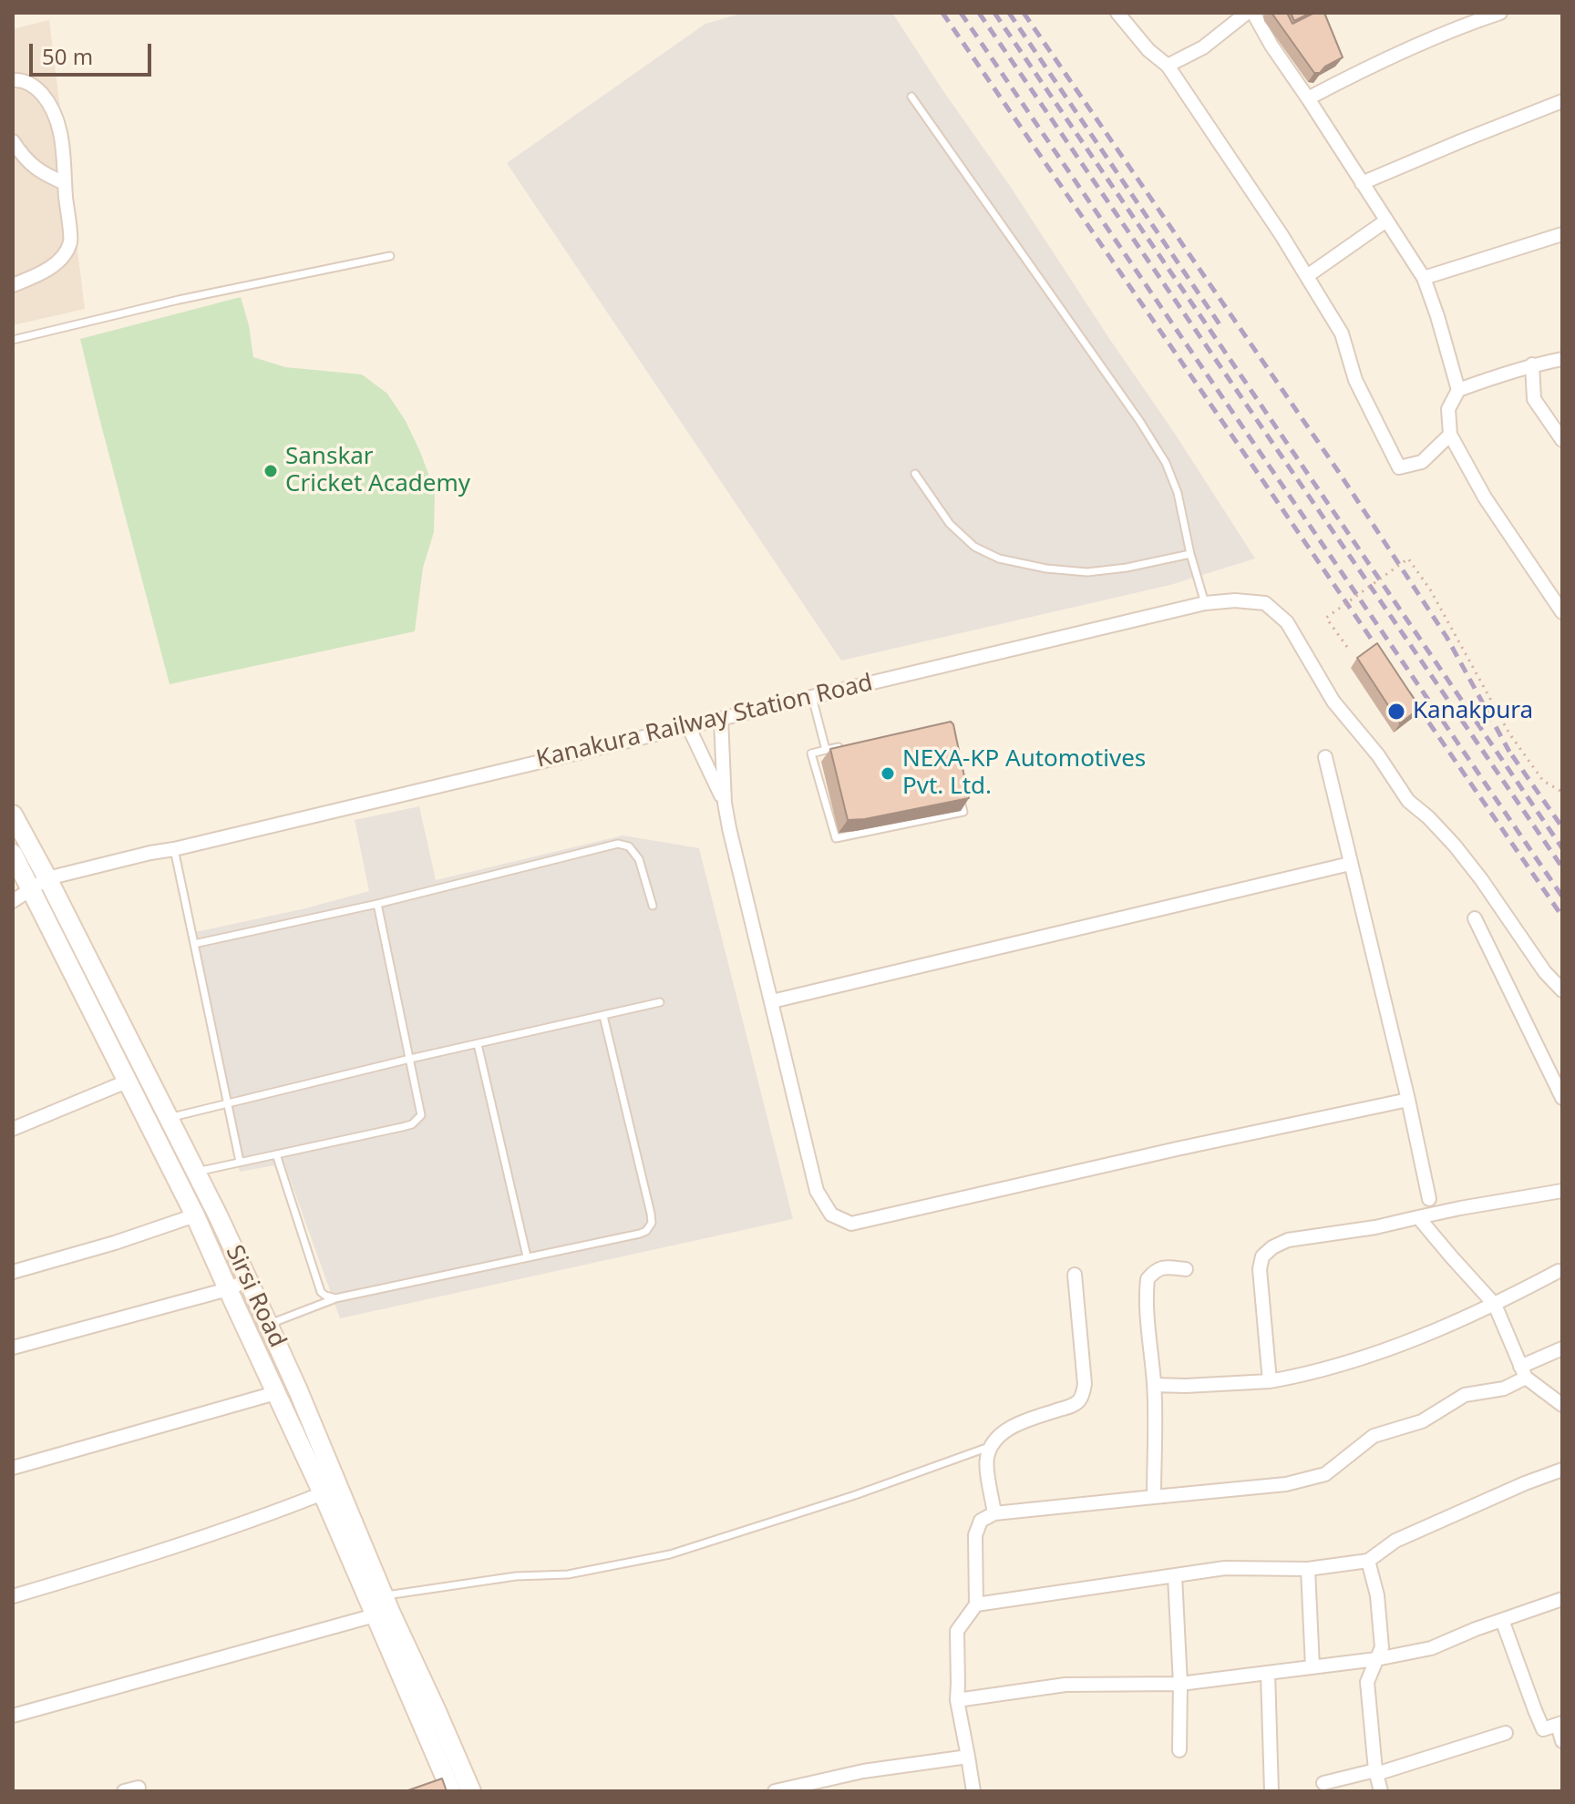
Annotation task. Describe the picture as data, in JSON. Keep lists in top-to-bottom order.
{
  "streets": {
    "main road": ["Sirsi Road"],
    "street": ["Kanakura Railway Station Road"]
  },
  "crossings": [
    ["Kanakura Railway Station Road", "Sirsi Road"]
  ],
  "places": ["Sanskar Cricket Academy", "Kanakpura", "NEXA-KP Automotives Pvt. Ltd."],
  "scale_bar": "50 m"
}
